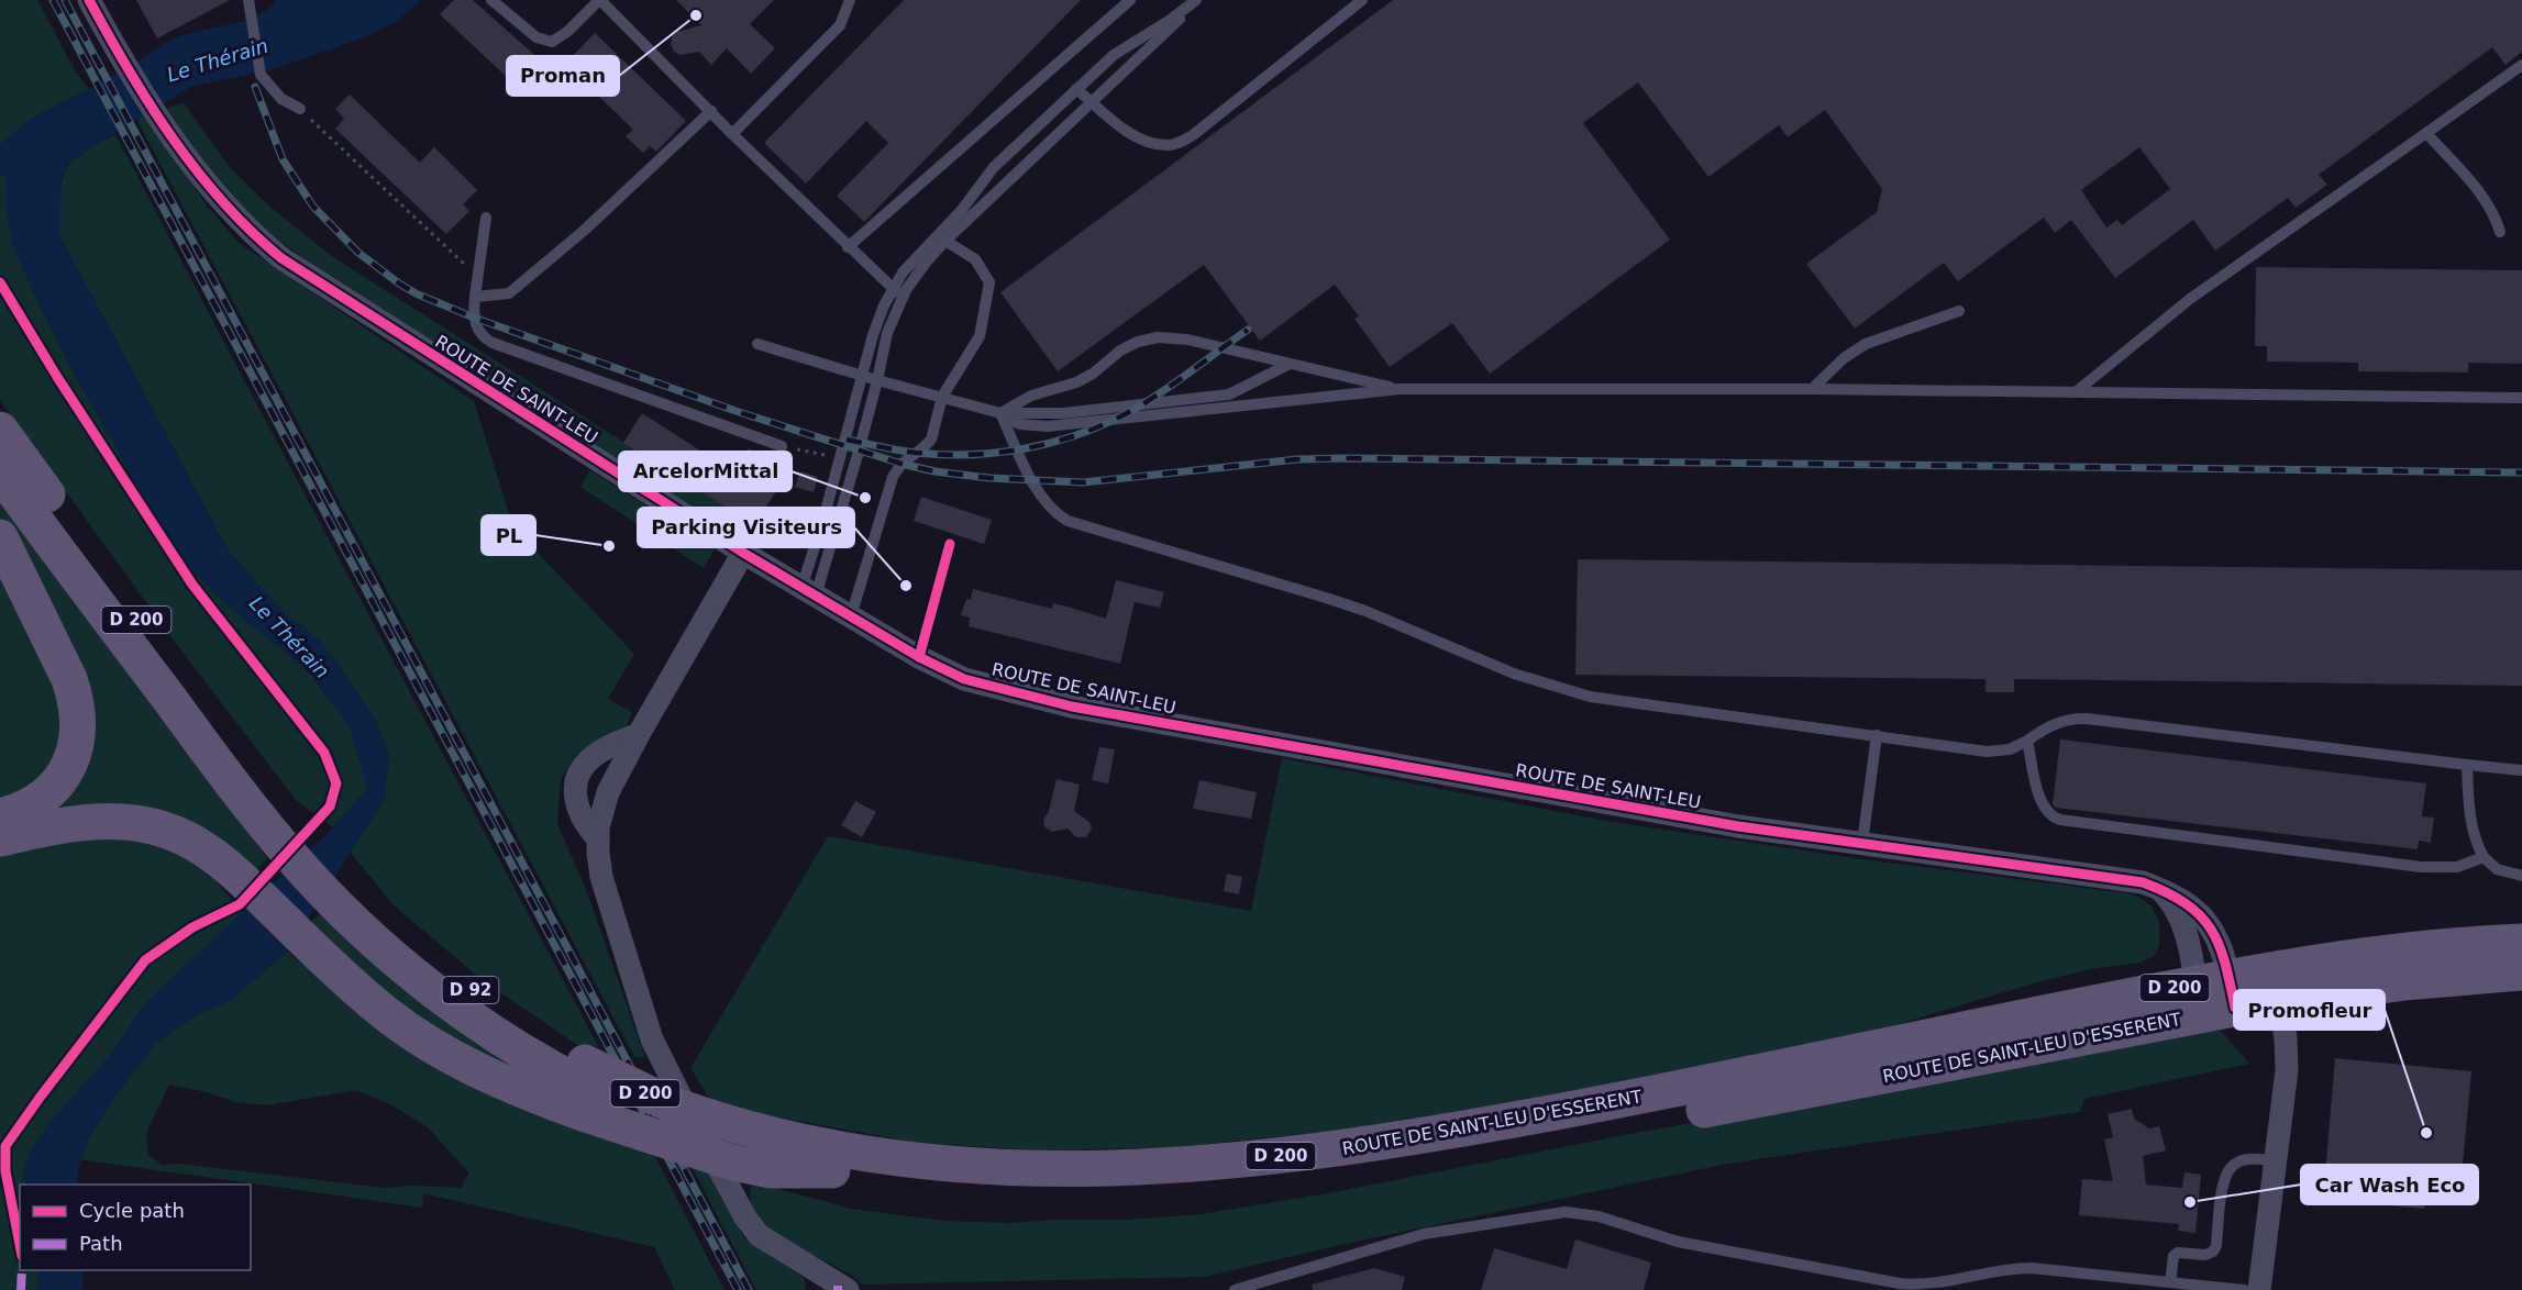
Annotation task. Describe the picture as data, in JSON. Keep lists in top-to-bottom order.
{
  "streets": {
    "main road": ["D 200", "D 92", "ROUTE DE SAINT-LEU D'ESSERENT"],
    "street": ["ROUTE DE SAINT-LEU"]
  },
  "crossings": [
    ["ROUTE DE SAINT-LEU", "ROUTE DE SAINT-LEU D'ESSERENT"],
    ["D 200", "ROUTE DE SAINT-LEU D'ESSERENT"]
  ],
  "water": ["Le Thérain"],
  "places": [
    "Proman",
    "ArcelorMittal",
    "PL",
    "Parking Visiteurs",
    "Promofleur",
    "Car Wash Eco"
  ],
  "legend": ["Cycle path", "Path"]
}
